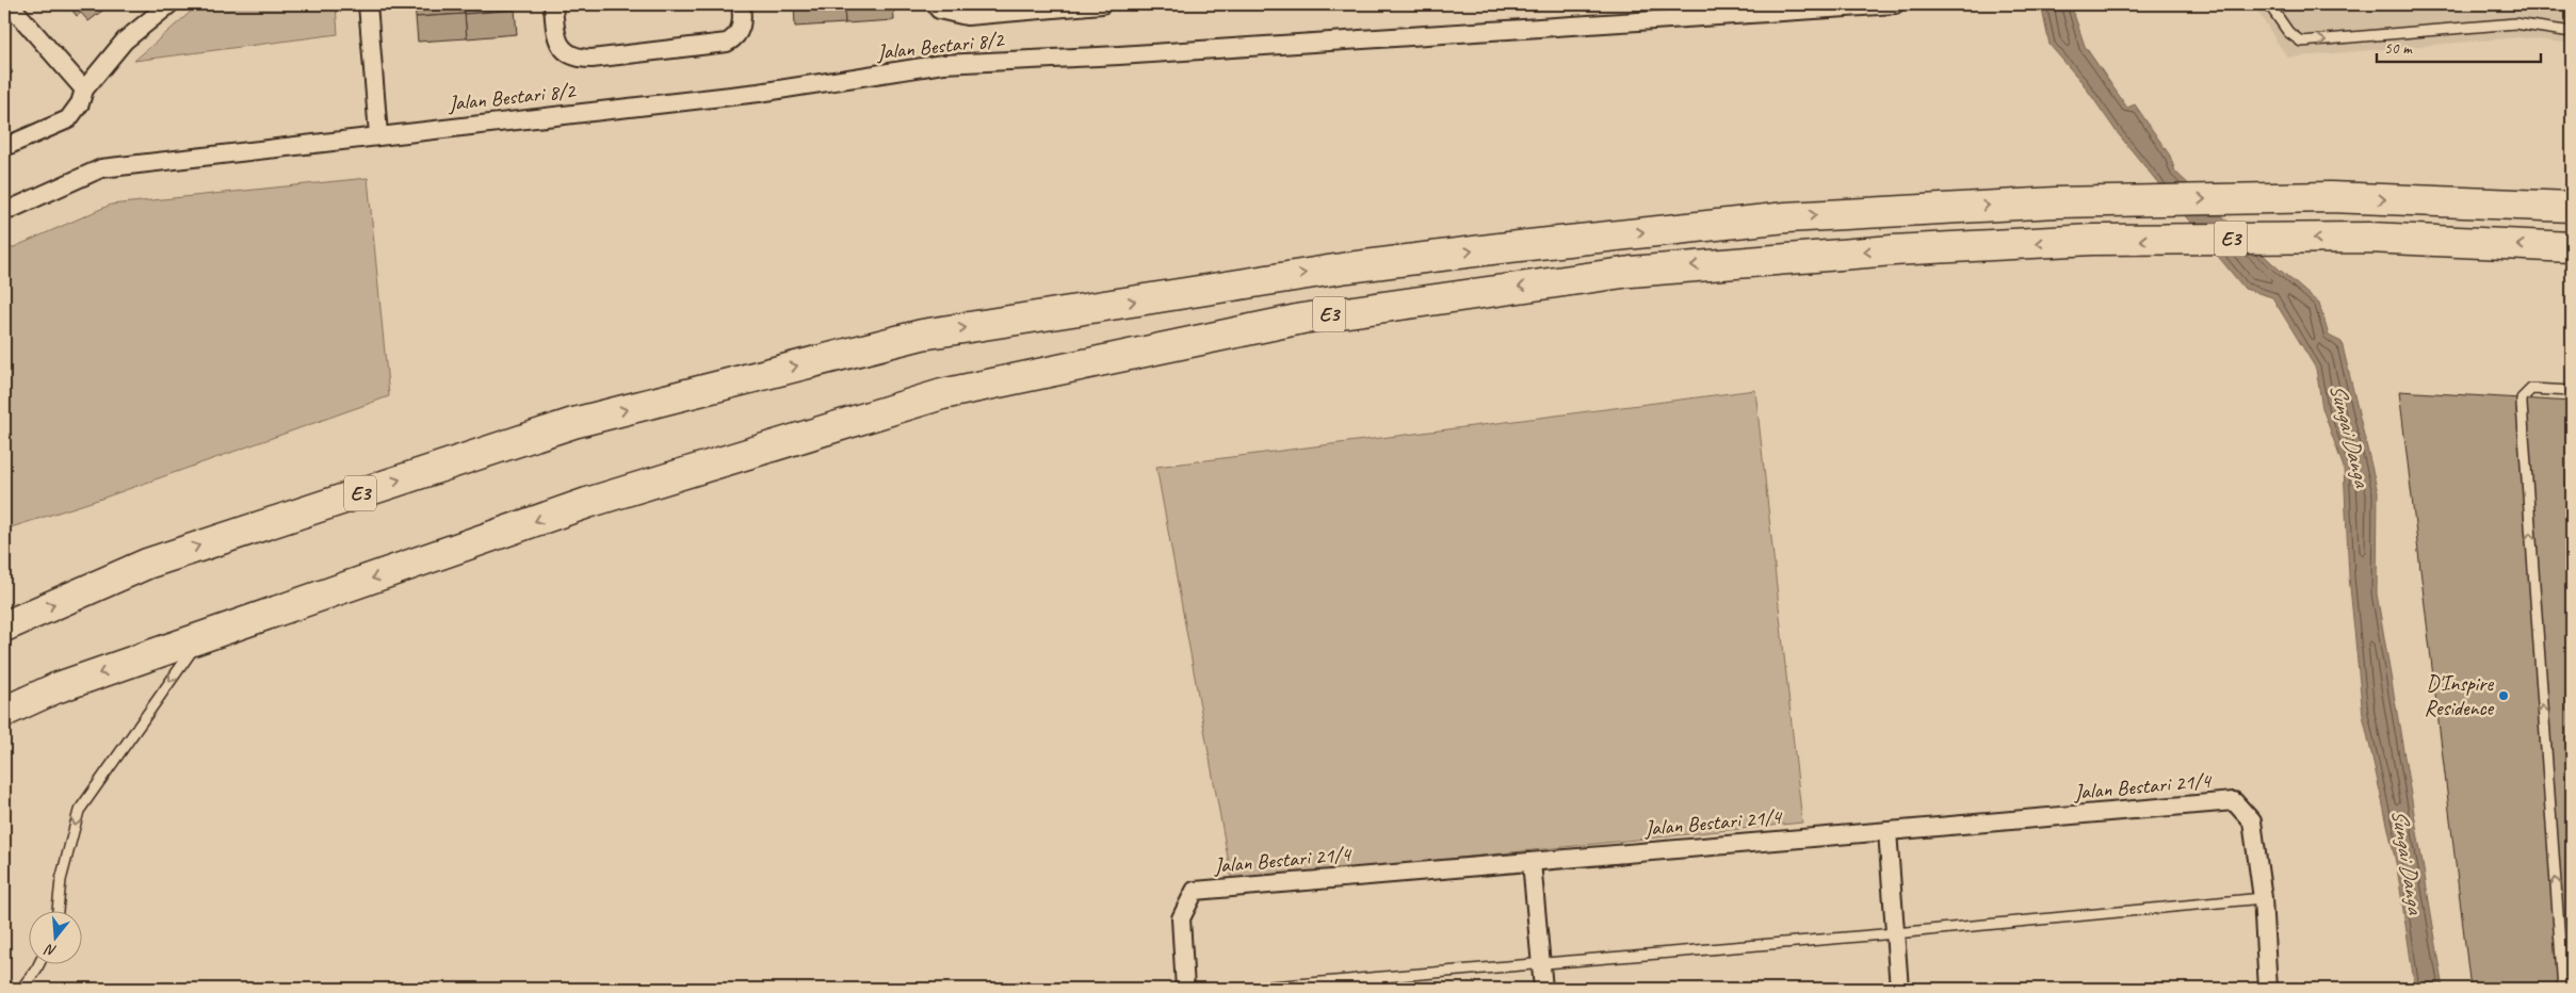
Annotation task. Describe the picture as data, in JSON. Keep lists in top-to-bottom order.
{
  "streets": {
    "highway": ["E3"],
    "street": ["Jalan Bestari 8/2", "Jalan Bestari 21/4"]
  },
  "water": ["Sungai Danga"],
  "places": ["D'Inspire Residence"],
  "scale_bar": "50 m",
  "north": "bottom"
}
